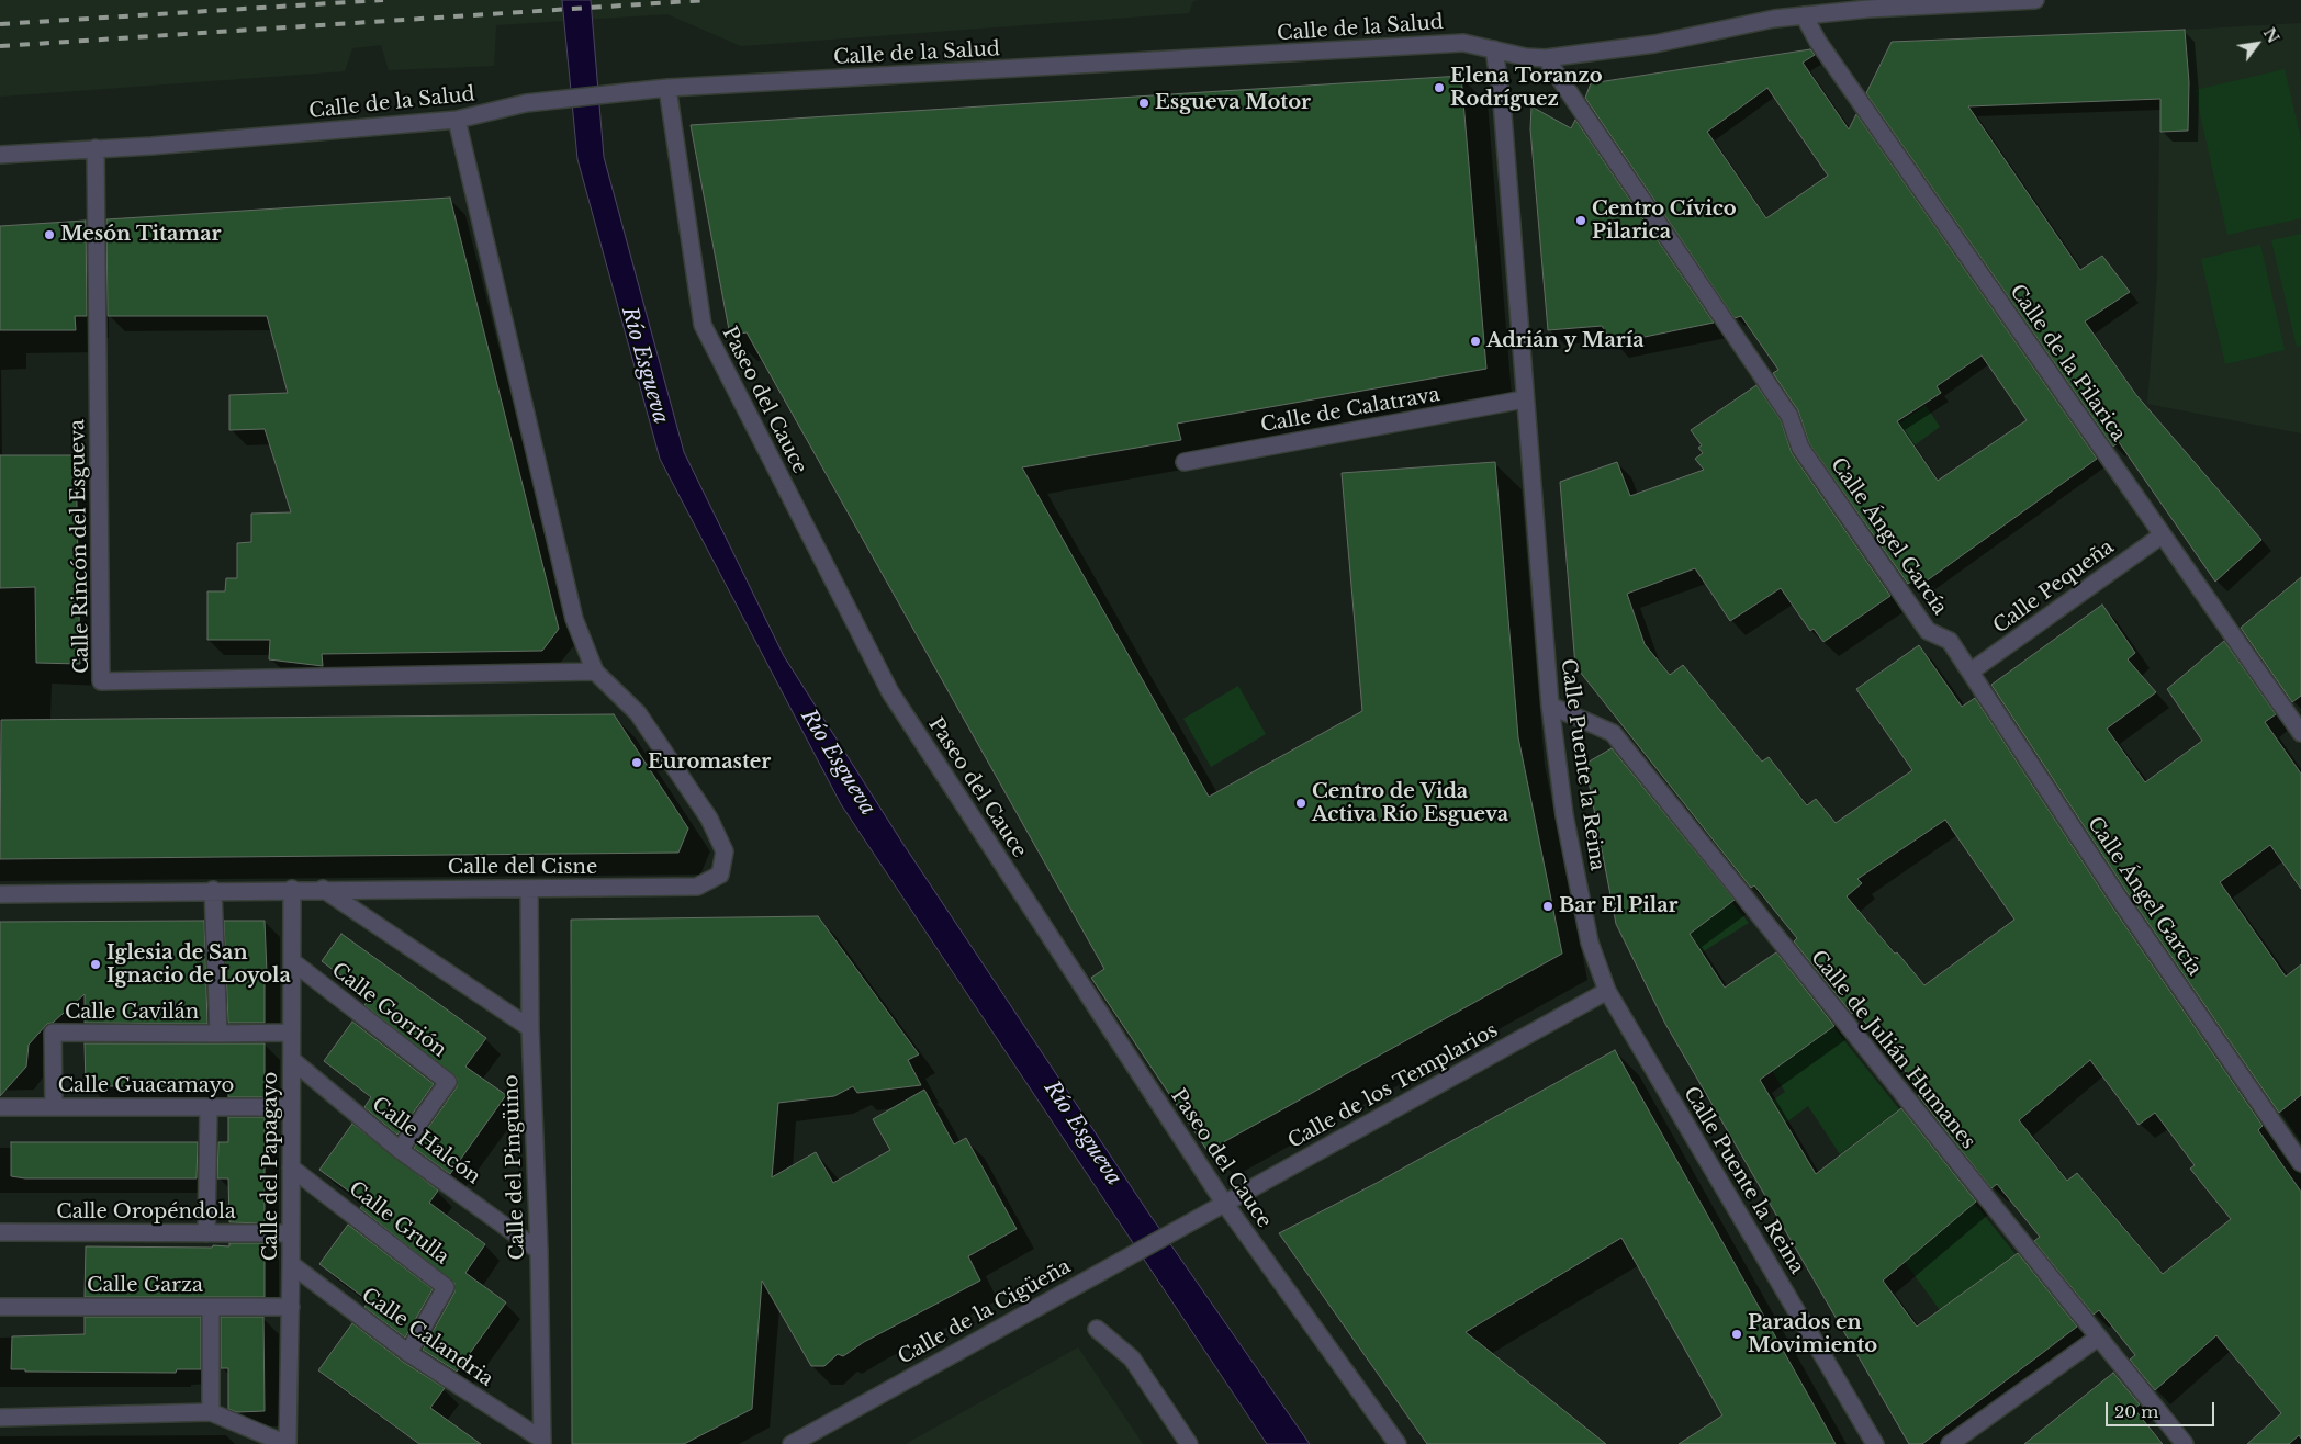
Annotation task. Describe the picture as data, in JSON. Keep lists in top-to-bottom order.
{
  "streets": {
    "street": [
      "Calle de la Salud",
      "Calle de la Pilarica",
      "Paseo del Cauce",
      "Calle de Calatrava",
      "Calle Ángel García",
      "Calle Rincón del Esgueva",
      "Calle Pequeña",
      "Calle Puente la Reina",
      "Calle del Cisne",
      "Calle Gorrión",
      "Calle Gavilán",
      "Calle de Julián Humanes",
      "Calle Guacamayo",
      "Calle de los Templarios",
      "Calle Halcón",
      "Calle del Papagayo",
      "Calle del Pingüino",
      "Calle Oropéndola",
      "Calle Grulla",
      "Calle Garza",
      "Calle de la Cigüeña",
      "Calle Calandria"
    ]
  },
  "crossings": [
    ["Calle de la Salud", "Calle de la Pilarica"],
    ["Calle de la Salud", "Paseo del Cauce"],
    ["Calle de la Salud", "Calle Ángel García"],
    ["Calle de la Salud", "Calle Rincón del Esgueva"],
    ["Calle de la Salud", "Calle Puente la Reina"],
    ["Calle de la Pilarica", "Calle Pequeña"],
    ["Paseo del Cauce", "Calle de los Templarios"],
    ["Calle de Calatrava", "Calle Puente la Reina"],
    ["Calle Ángel García", "Calle Pequeña"],
    ["Calle Rincón del Esgueva", "Calle del Cisne"],
    ["Calle Puente la Reina", "Calle de Julián Humanes"],
    ["Calle Puente la Reina", "Calle de los Templarios"],
    ["Calle del Cisne", "Calle Gavilán"],
    ["Calle del Cisne", "Calle del Papagayo"],
    ["Calle del Cisne", "Calle del Pingüino"],
    ["Calle Gorrión", "Calle Halcón"],
    ["Calle Gorrión", "Calle del Papagayo"],
    ["Calle Gavilán", "Calle Guacamayo"],
    ["Calle Gavilán", "Calle del Papagayo"],
    ["Calle Guacamayo", "Calle del Papagayo"],
    ["Calle de los Templarios", "Calle de la Cigüeña"],
    ["Calle Halcón", "Calle del Papagayo"],
    ["Calle Halcón", "Calle del Pingüino"],
    ["Calle del Papagayo", "Calle Oropéndola"],
    ["Calle del Papagayo", "Calle Grulla"],
    ["Calle del Papagayo", "Calle Garza"],
    ["Calle del Papagayo", "Calle Calandria"],
    ["Calle del Pingüino", "Calle Calandria"],
    ["Calle Grulla", "Calle Calandria"]
  ],
  "water": ["Río Esgueva"],
  "places": [
    "Elena Toranzo Rodríguez",
    "Esgueva Motor",
    "Centro Cívico Pilarica",
    "Mesón Titamar",
    "Adrián y María",
    "Euromaster",
    "Centro de Vida Activa Río Esgueva",
    "Bar El Pilar",
    "Iglesia de San Ignacio de Loyola",
    "Parados en Movimiento"
  ],
  "scale_bar": "20 m",
  "north": "top right"
}
